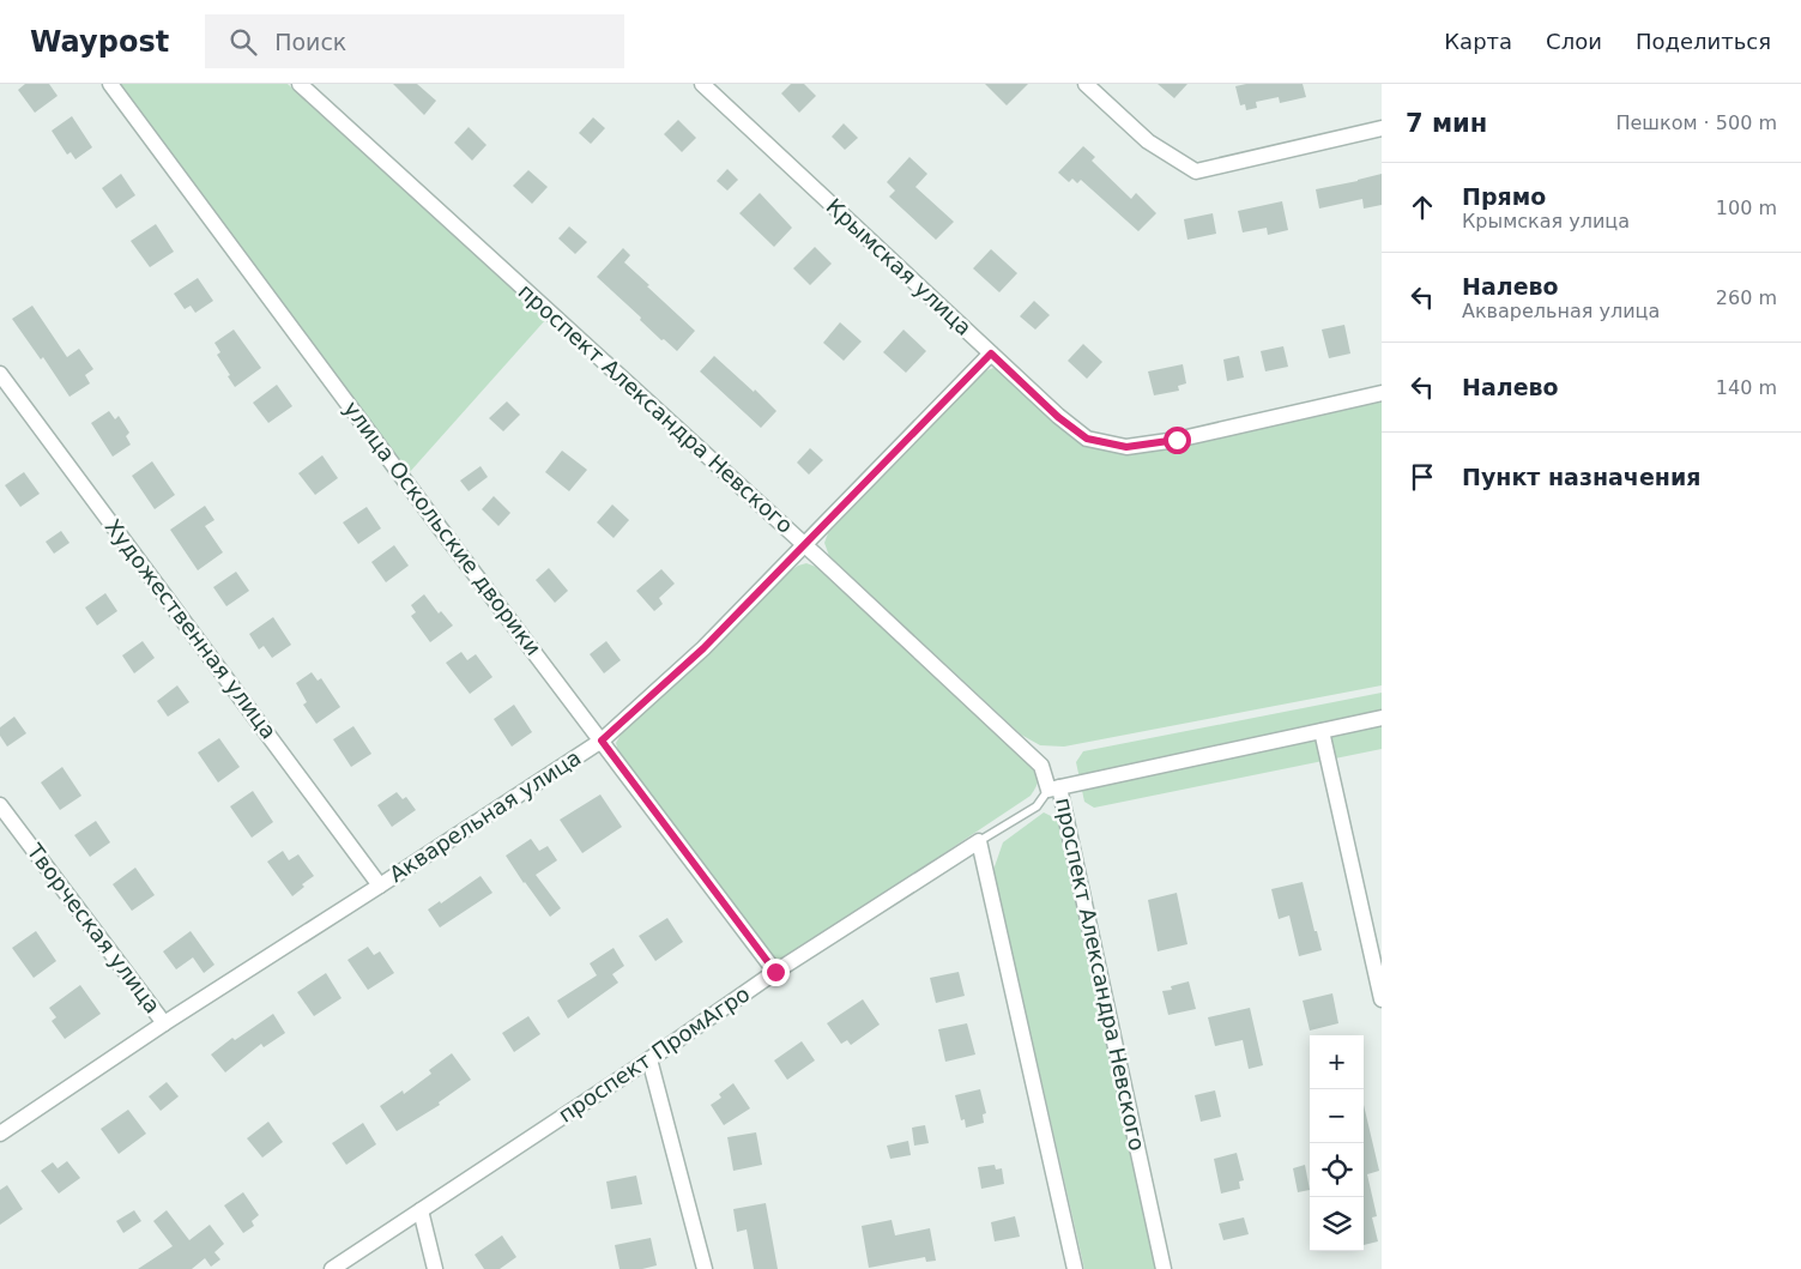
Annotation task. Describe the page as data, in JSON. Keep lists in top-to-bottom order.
{
  "streets": {
    "street": [
      "Крымская улица",
      "проспект Александра Невского",
      "улица Оскольские дворики",
      "Художественная улица",
      "Акварельная улица",
      "Творческая улица",
      "проспект ПромАгро"
    ]
  },
  "crossings": [
    ["Крымская улица", "Акварельная улица"],
    ["проспект Александра Невского", "Акварельная улица"],
    ["улица Оскольские дворики", "Акварельная улица"],
    ["улица Оскольские дворики", "проспект ПромАгро"],
    ["Художественная улица", "Акварельная улица"],
    ["Акварельная улица", "Творческая улица"]
  ],
  "page": {
    "header": "Waypost",
    "search": "Поиск",
    "nav": ["Карта", "Слои", "Поделиться"],
    "heading": ["7 мин", "Пешком · 500 m"],
    "list": [
      ["Прямо", "Крымская улица", "100 m"],
      ["Налево", "Акварельная улица", "260 m"],
      ["Налево", "140 m"],
      "Пункт назначения"
    ],
    "map_buttons": ["+", "−"]
  }
}
